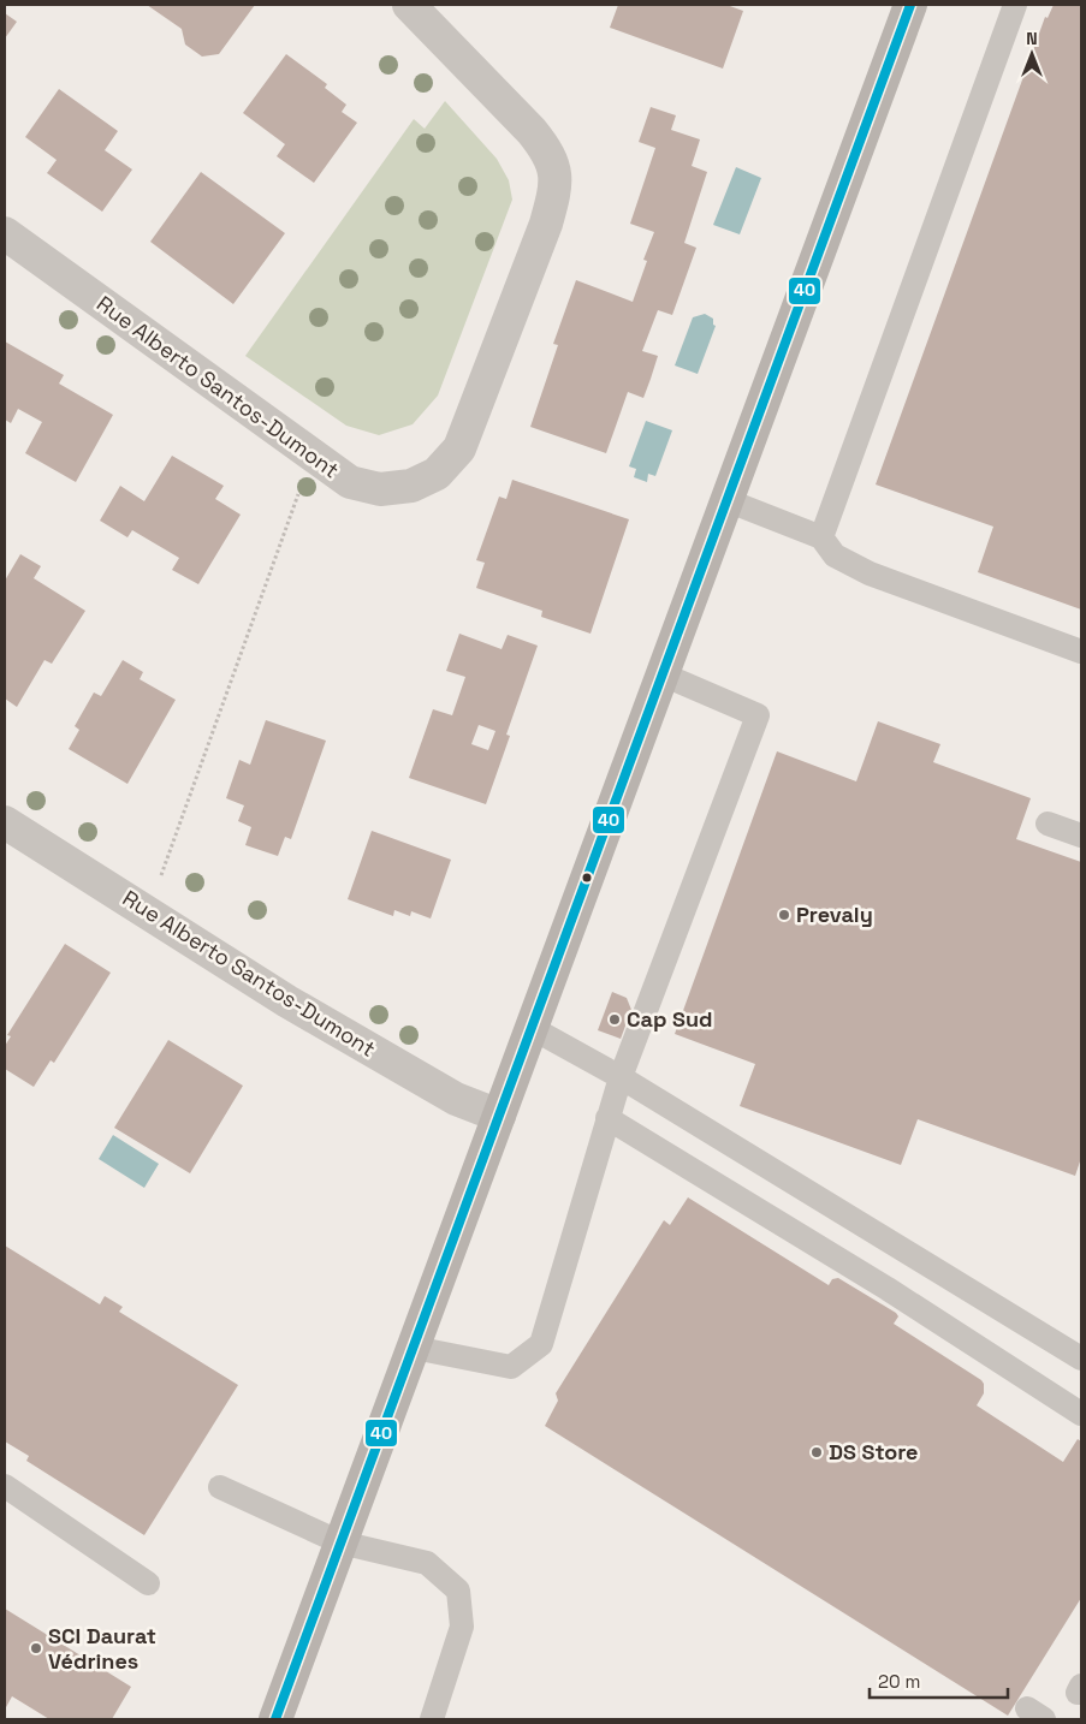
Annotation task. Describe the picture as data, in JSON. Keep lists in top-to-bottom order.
{
  "streets": {
    "street": ["Rue Alberto Santos-Dumont"]
  },
  "places": [
    "Prevaly",
    "Cap Sud",
    "DS Store",
    "SCI Daurat Védrines"
  ],
  "lines": ["transit line 40"],
  "scale_bar": "20 m",
  "north": "top"
}
